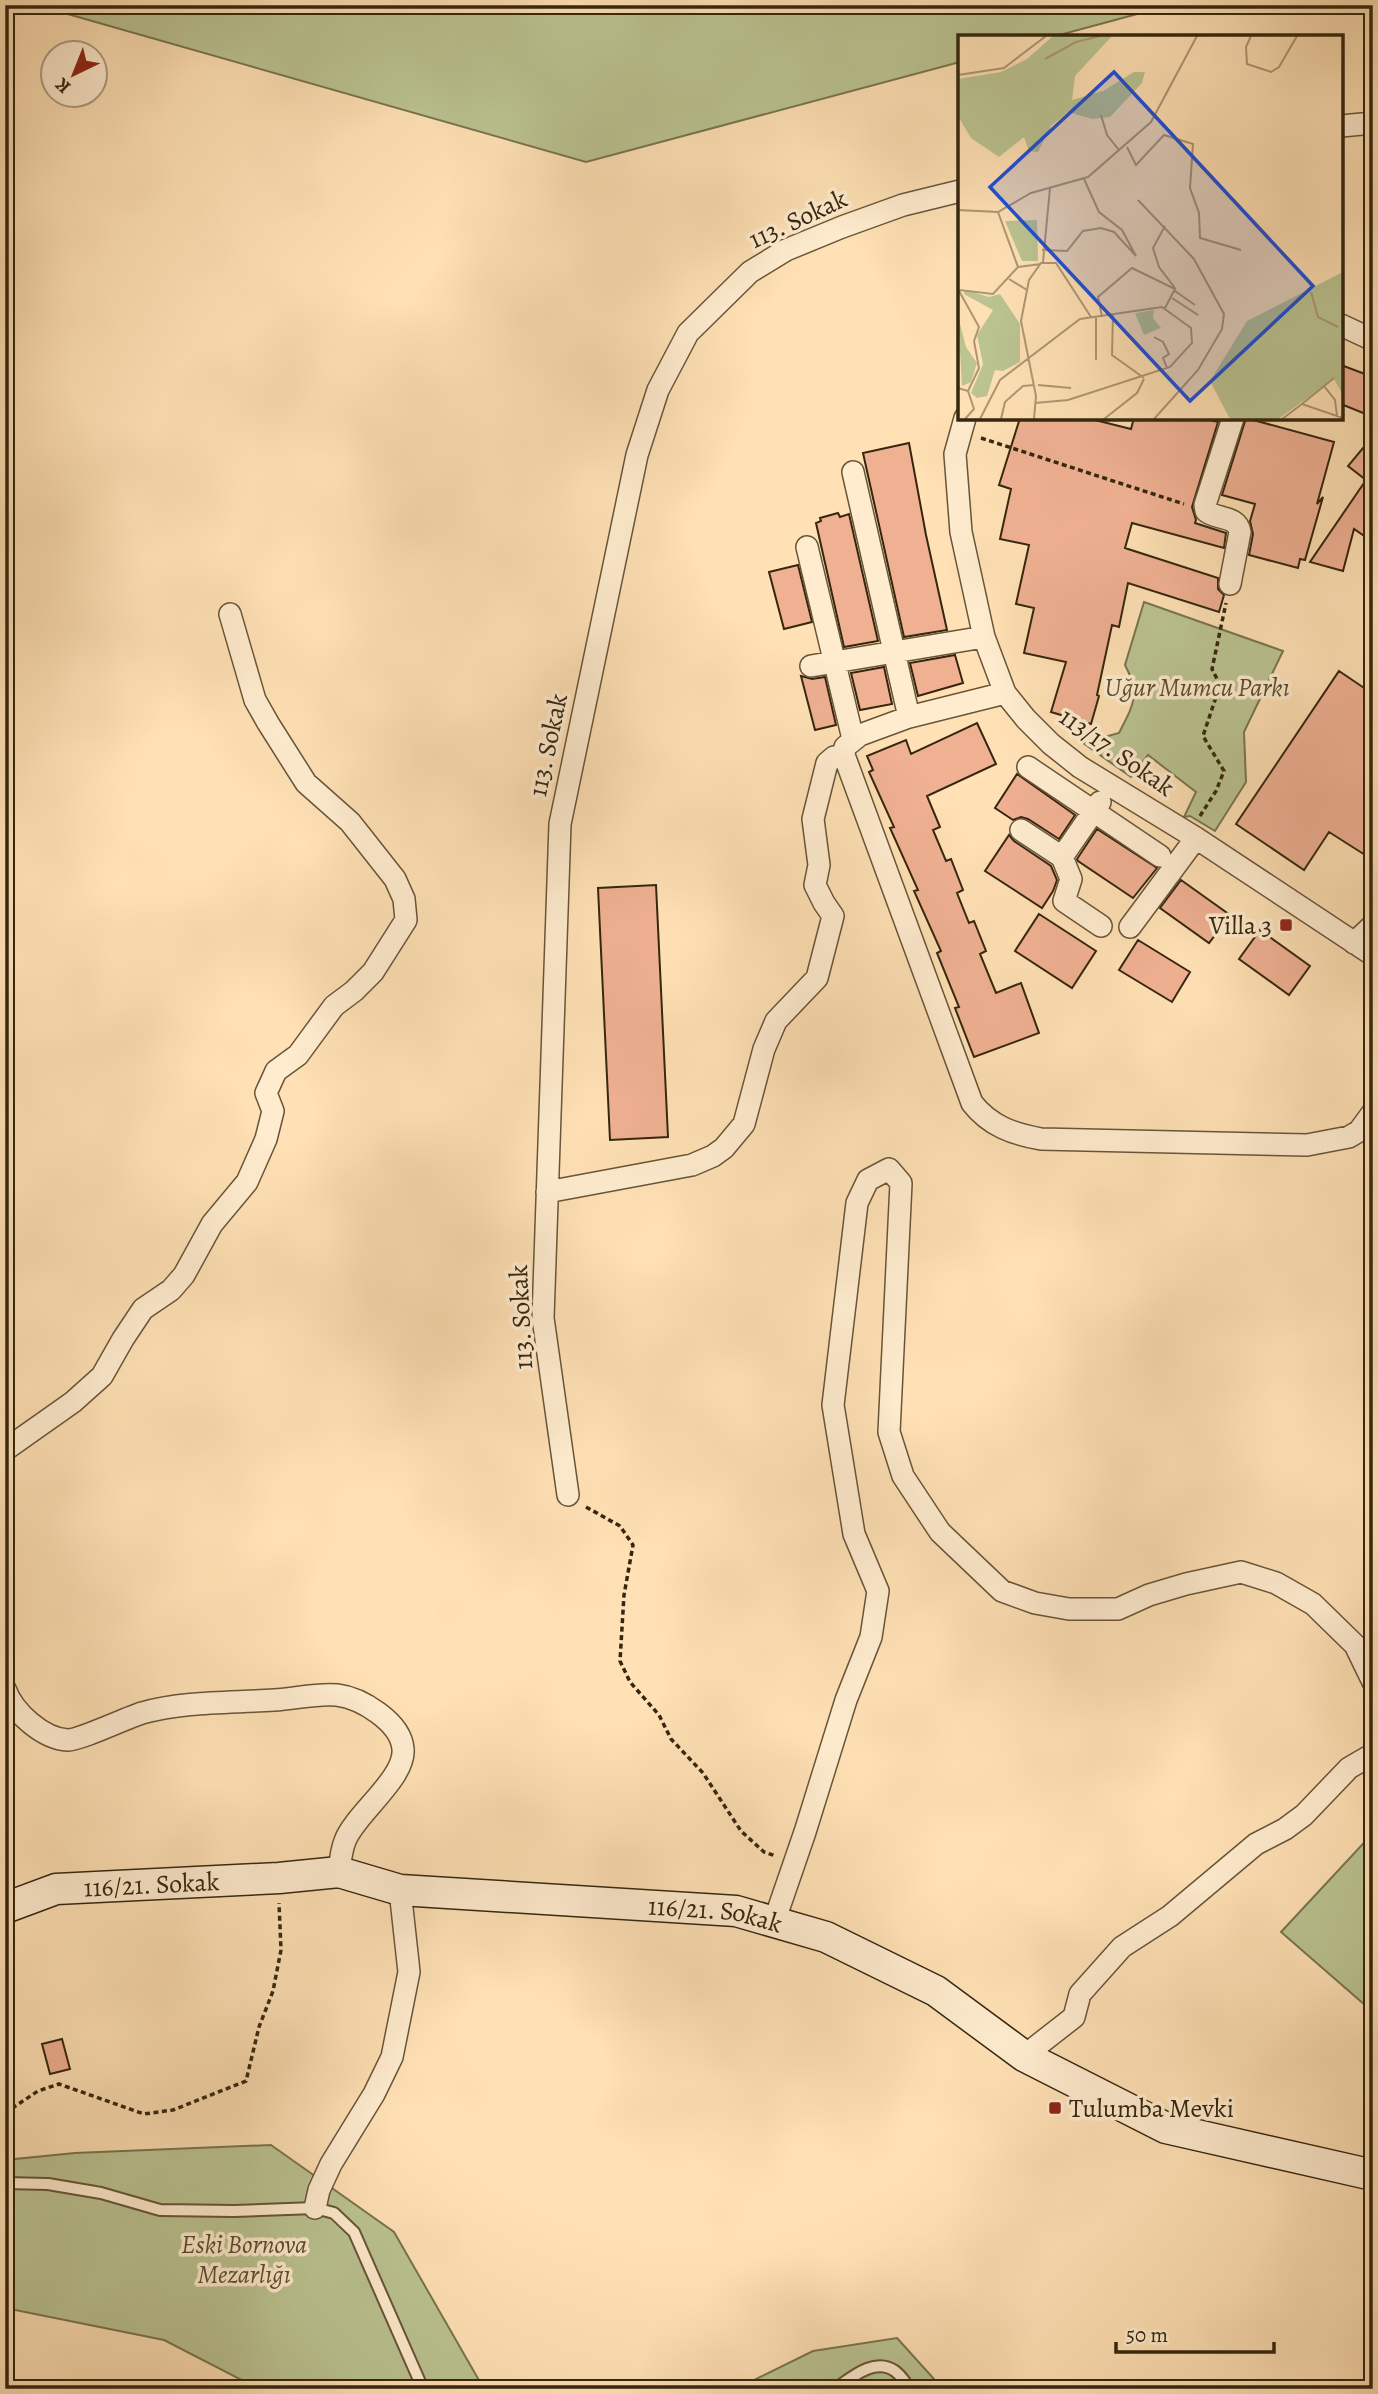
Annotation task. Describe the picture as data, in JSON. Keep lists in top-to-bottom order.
{
  "streets": {
    "street": ["113. Sokak", "113/17. Sokak", "116/21. Sokak"]
  },
  "parks": ["Uğur Mumcu Parkı", "Eski Bornova Mezarlığı"],
  "places": {
    "transit": ["Villa 3", "Tulumba Mevki"]
  },
  "scale_bar": "50 m",
  "north": "bottom left"
}
